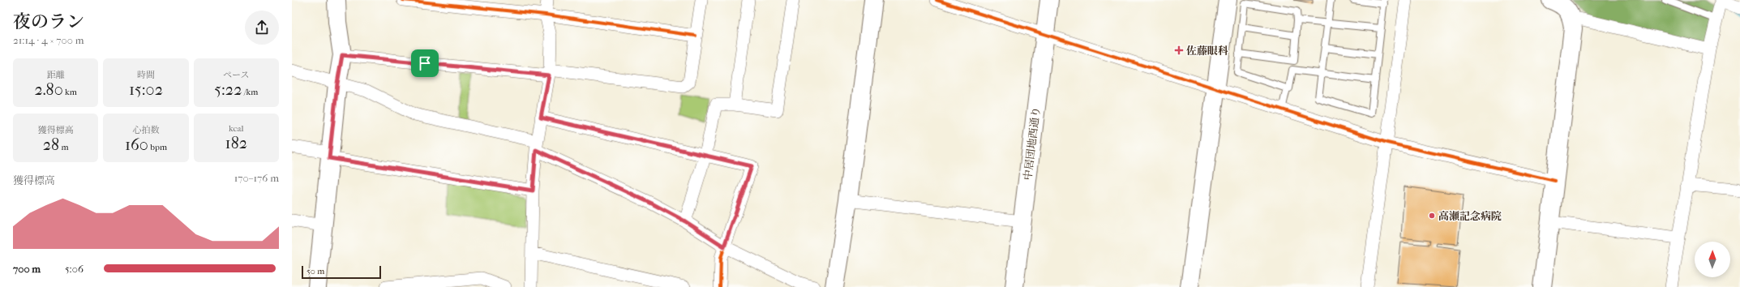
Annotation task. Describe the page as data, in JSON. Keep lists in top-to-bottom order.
{
  "streets": {
    "street": ["中居団地西通り"]
  },
  "places": {
    "health": ["佐藤眼科"],
    "other": ["高瀬記念病院"]
  },
  "scale_bar": "50 m",
  "north": "top",
  "page": {
    "heading": ["夜のラン", "21:14 · 4 × 700 m"],
    "stats": [
      ["距離", "2.80 km"],
      ["時間", "15:02"],
      ["ペース", "5:22 /km"],
      ["獲得標高", "28 m"],
      ["心拍数", "160 bpm"],
      ["kcal", "182"]
    ],
    "chart": ["獲得標高", "170–176 m"],
    "list": [
      {
        "name": "700 m",
        "note": "5:06"
      }
    ],
    "scale": "50 m"
  }
}
